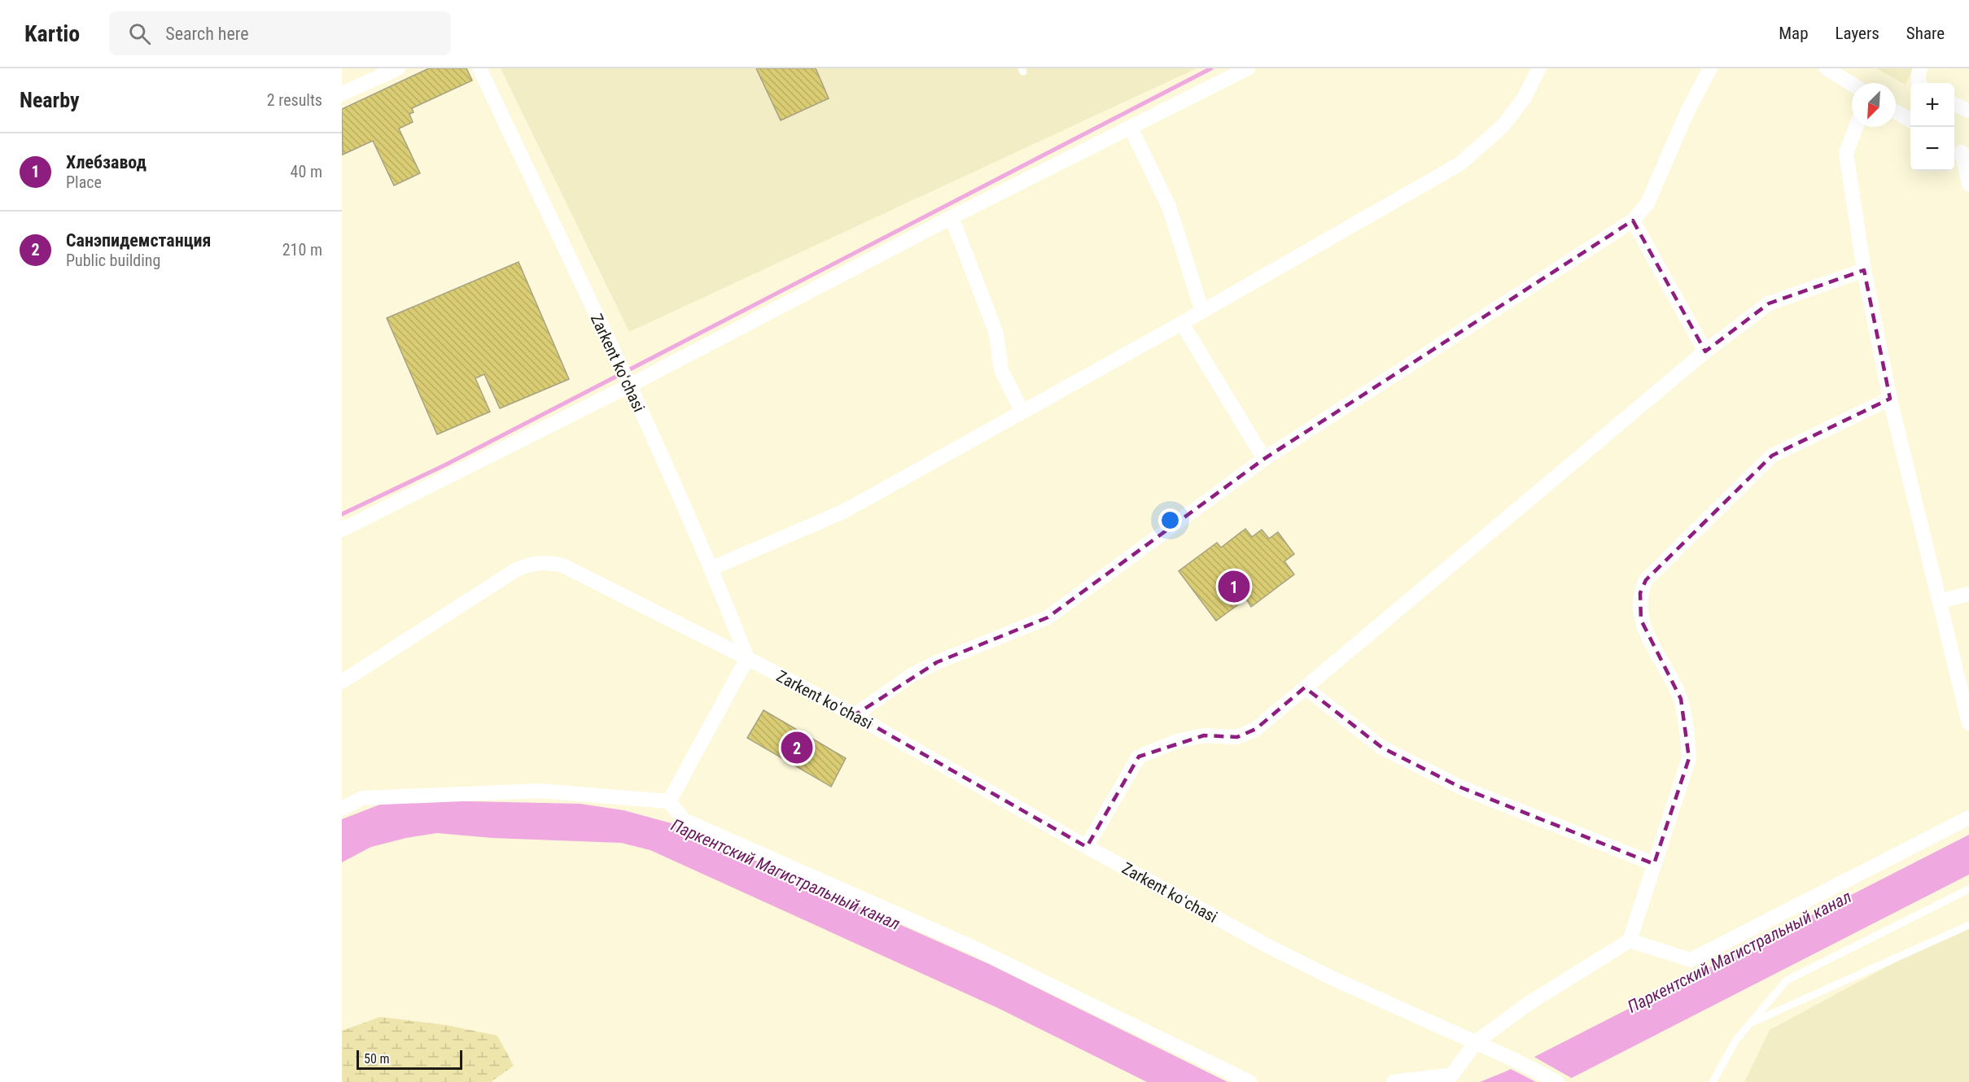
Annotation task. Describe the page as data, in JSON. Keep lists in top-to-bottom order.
{
  "streets": {
    "street": ["Zarkent koʻchasi"]
  },
  "water": ["Паркентский Магистральный канал"],
  "scale_bar": "50 m",
  "north": "bottom left",
  "page": {
    "header": "Kartio",
    "search": "Search here",
    "nav": ["Map", "Layers", "Share"],
    "heading": ["Nearby", "2 results"],
    "map_buttons": ["+", "−"],
    "list": [
      {
        "mark": "1",
        "name": "Хлебзавод",
        "note": "Place",
        "value": "40 m"
      },
      {
        "mark": "2",
        "name": "Санэпидемстанция",
        "note": "Public building",
        "value": "210 m"
      }
    ],
    "pins": ["1", "2"],
    "scale": "50 m"
  }
}
